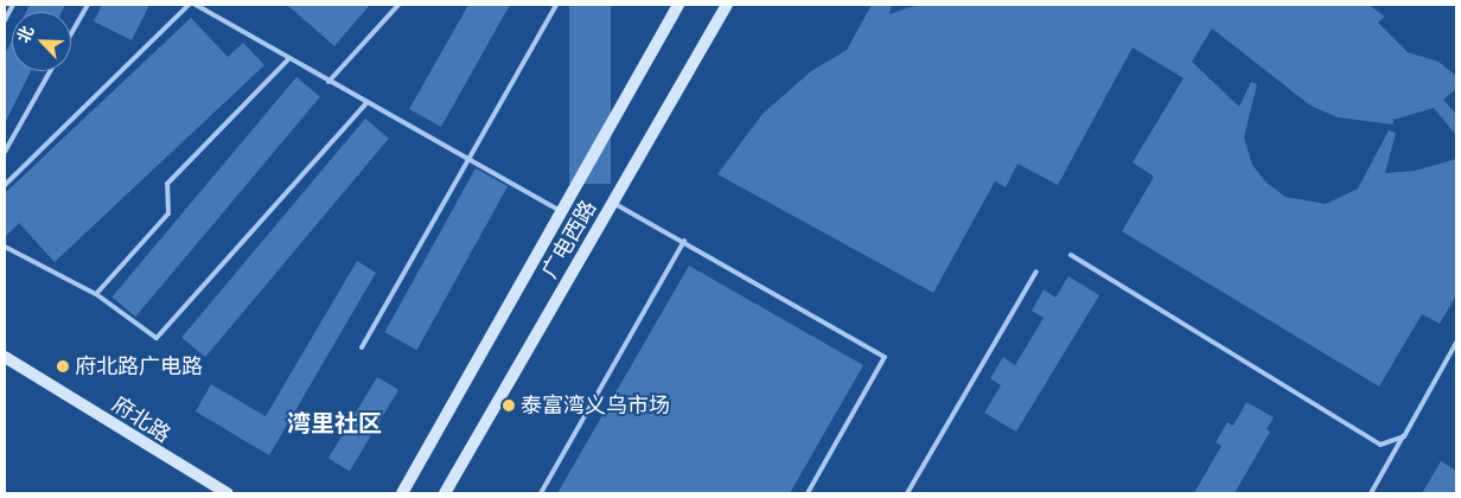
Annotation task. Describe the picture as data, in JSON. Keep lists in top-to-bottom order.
{
  "streets": {
    "main road": ["广电西路", "府北路"]
  },
  "districts": ["湾里社区"],
  "places": ["府北路广电路", "泰富湾义乌市场"],
  "north": "top left"
}
